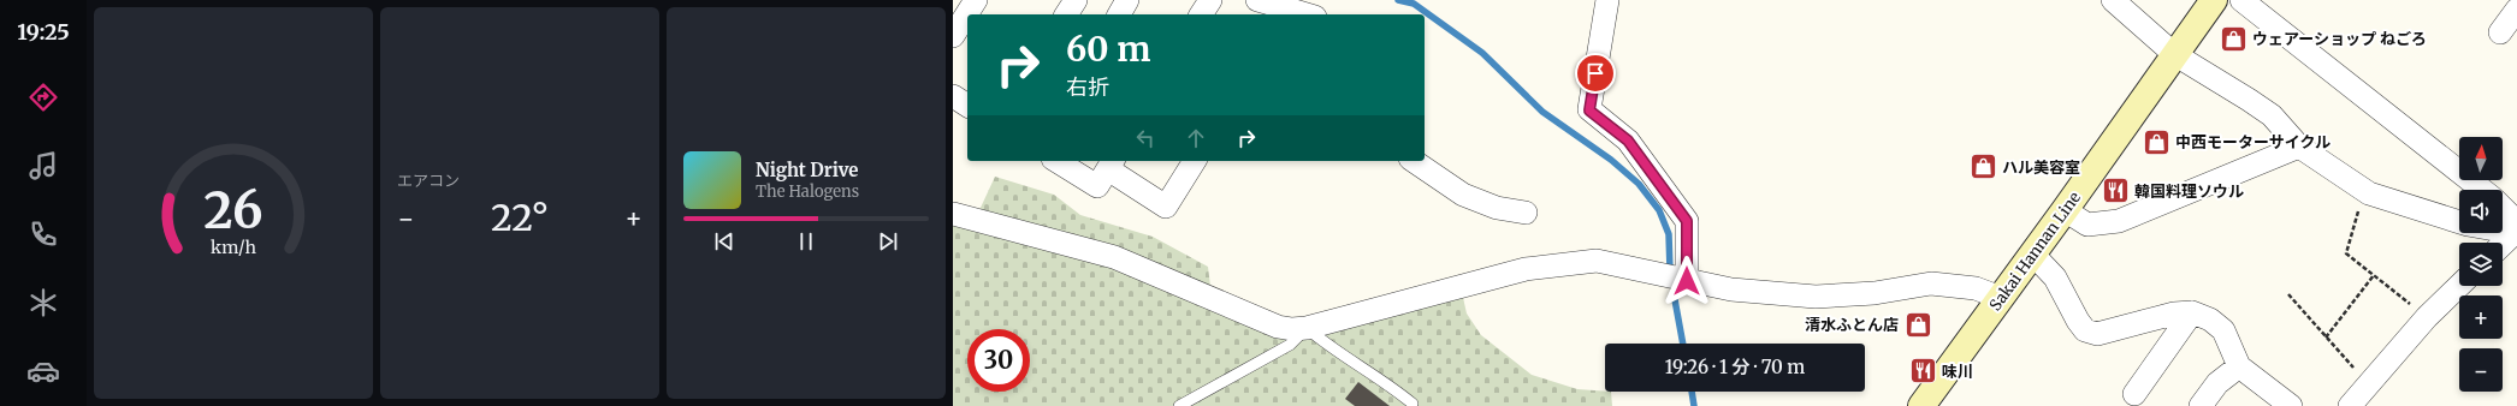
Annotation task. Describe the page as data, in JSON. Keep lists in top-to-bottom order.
{
  "streets": {
    "main road": ["Sakai Hannan Line"]
  },
  "places": {
    "shop": [
      "ウェアーショップ ねごろ",
      "中西モーターサイクル",
      "ハル美容室",
      "清水ふとん店"
    ],
    "restaurant": ["韓国料理ソウル", "味川"]
  },
  "north": "top",
  "page": {
    "tabs": "19:25",
    "tile": "エアコン",
    "turn": ["60 m", "右折"],
    "map_buttons": ["+", "−"],
    "song": ["Night Drive", "The Halogens"],
    "heat": ["−", "22°", "+"],
    "limit": "30",
    "trip": "19:26 · 1 分 · 70 m",
    "gauge": ["26", "km/h"]
  }
}
